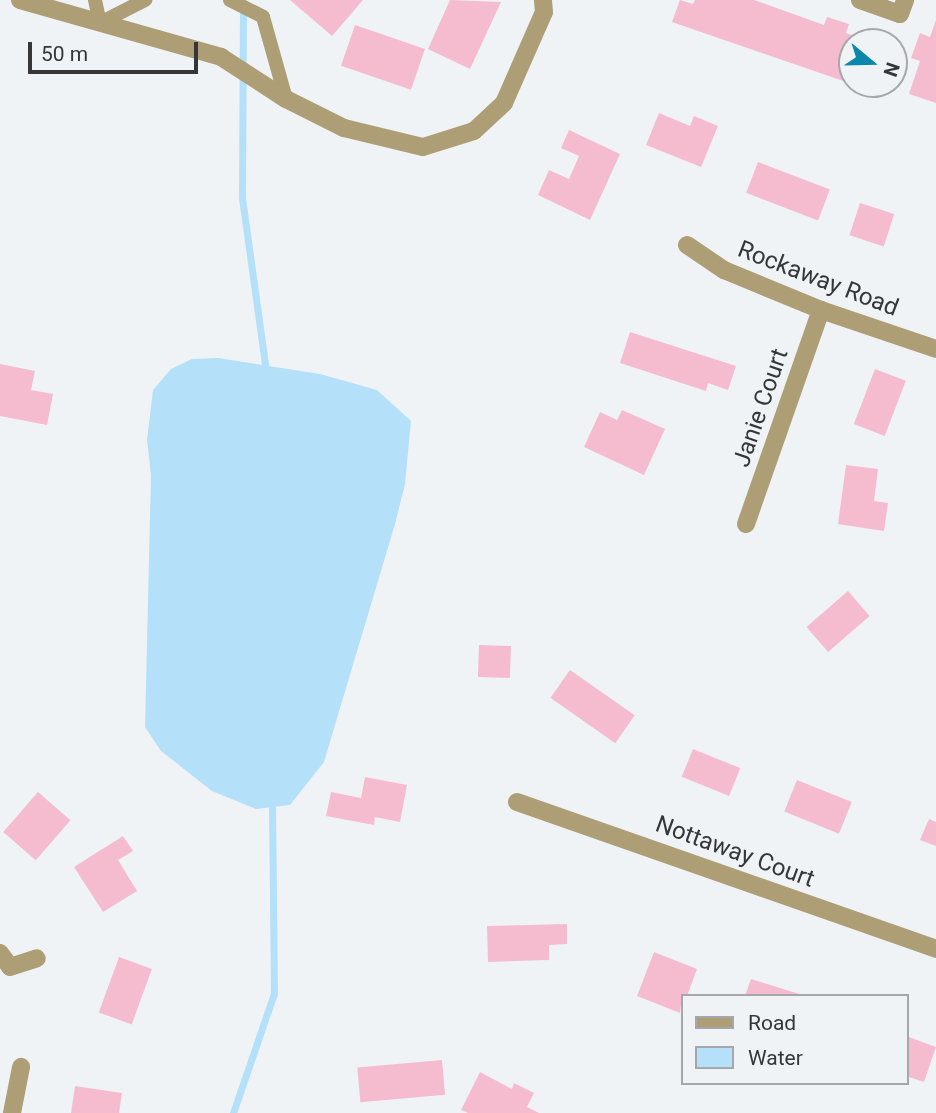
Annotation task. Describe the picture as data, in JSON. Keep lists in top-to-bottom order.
{
  "streets": {
    "street": ["Rockaway Road", "Janie Court", "Nottaway Court"]
  },
  "crossings": [
    ["Rockaway Road", "Janie Court"]
  ],
  "legend": ["Road", "Water"],
  "scale_bar": "50 m",
  "north": "right"
}
